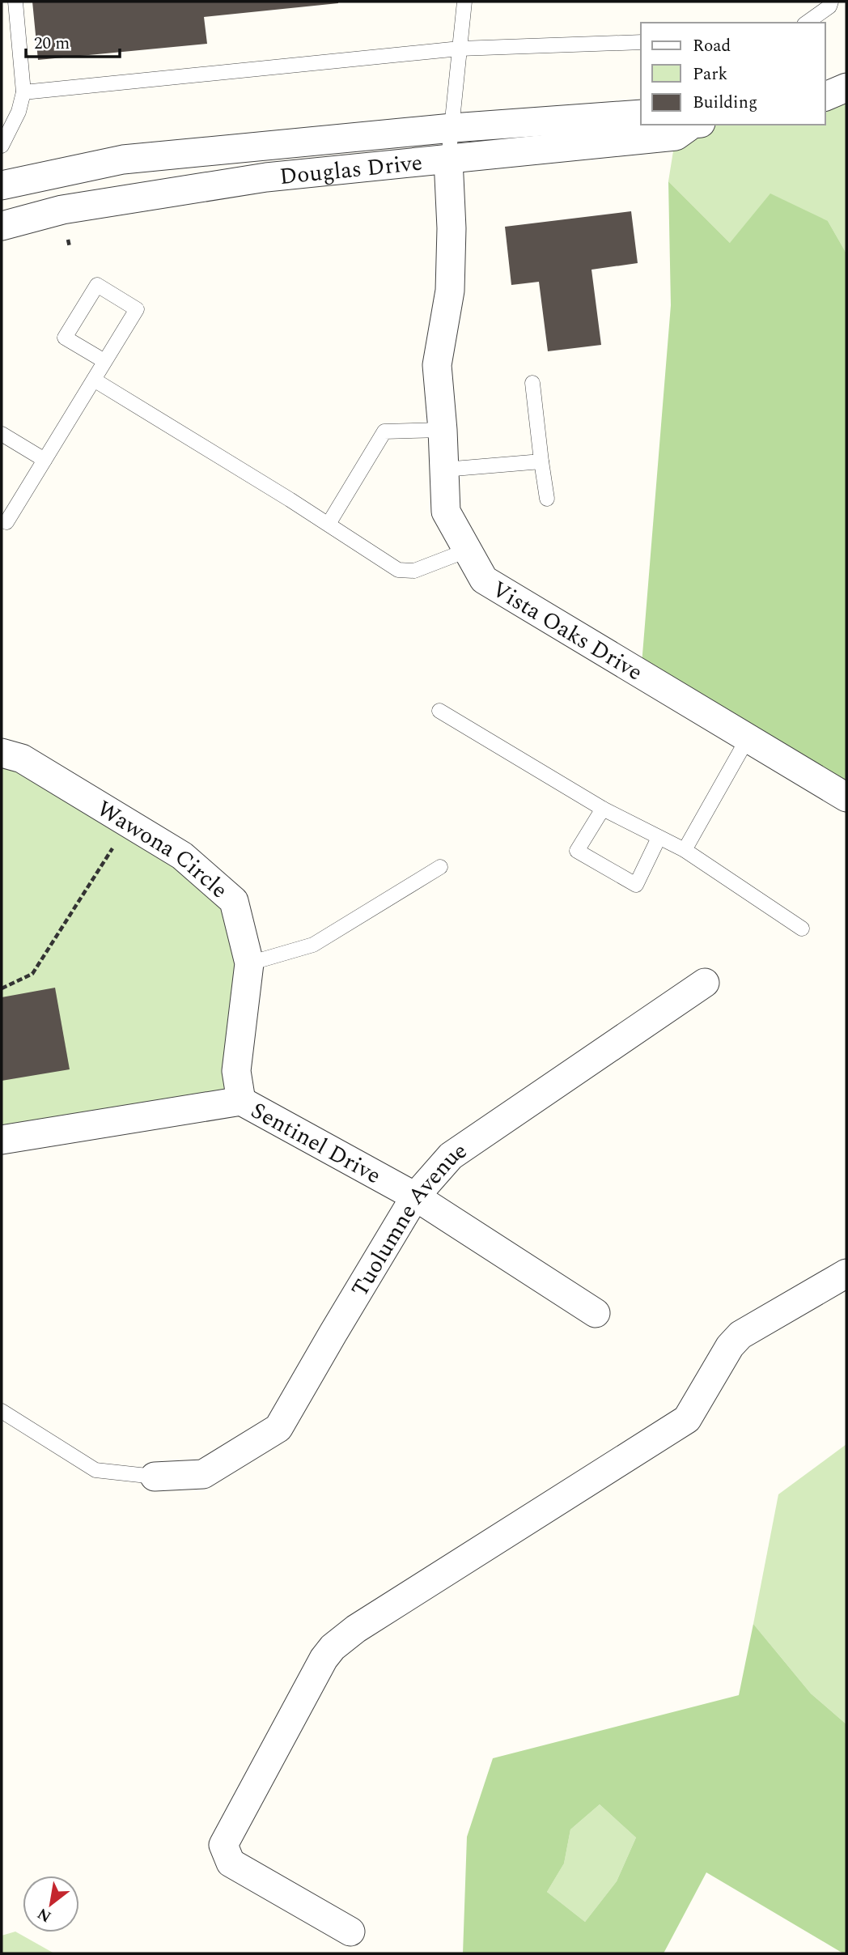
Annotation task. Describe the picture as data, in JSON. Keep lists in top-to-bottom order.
{
  "streets": {
    "street": [
      "Douglas Drive",
      "Vista Oaks Drive",
      "Wawona Circle",
      "Sentinel Drive",
      "Tuolumne Avenue"
    ]
  },
  "crossings": [
    ["Douglas Drive", "Vista Oaks Drive"],
    ["Wawona Circle", "Sentinel Drive"],
    ["Sentinel Drive", "Tuolumne Avenue"]
  ],
  "legend": ["Road", "Park", "Building"],
  "scale_bar": "20 m",
  "north": "bottom left"
}
